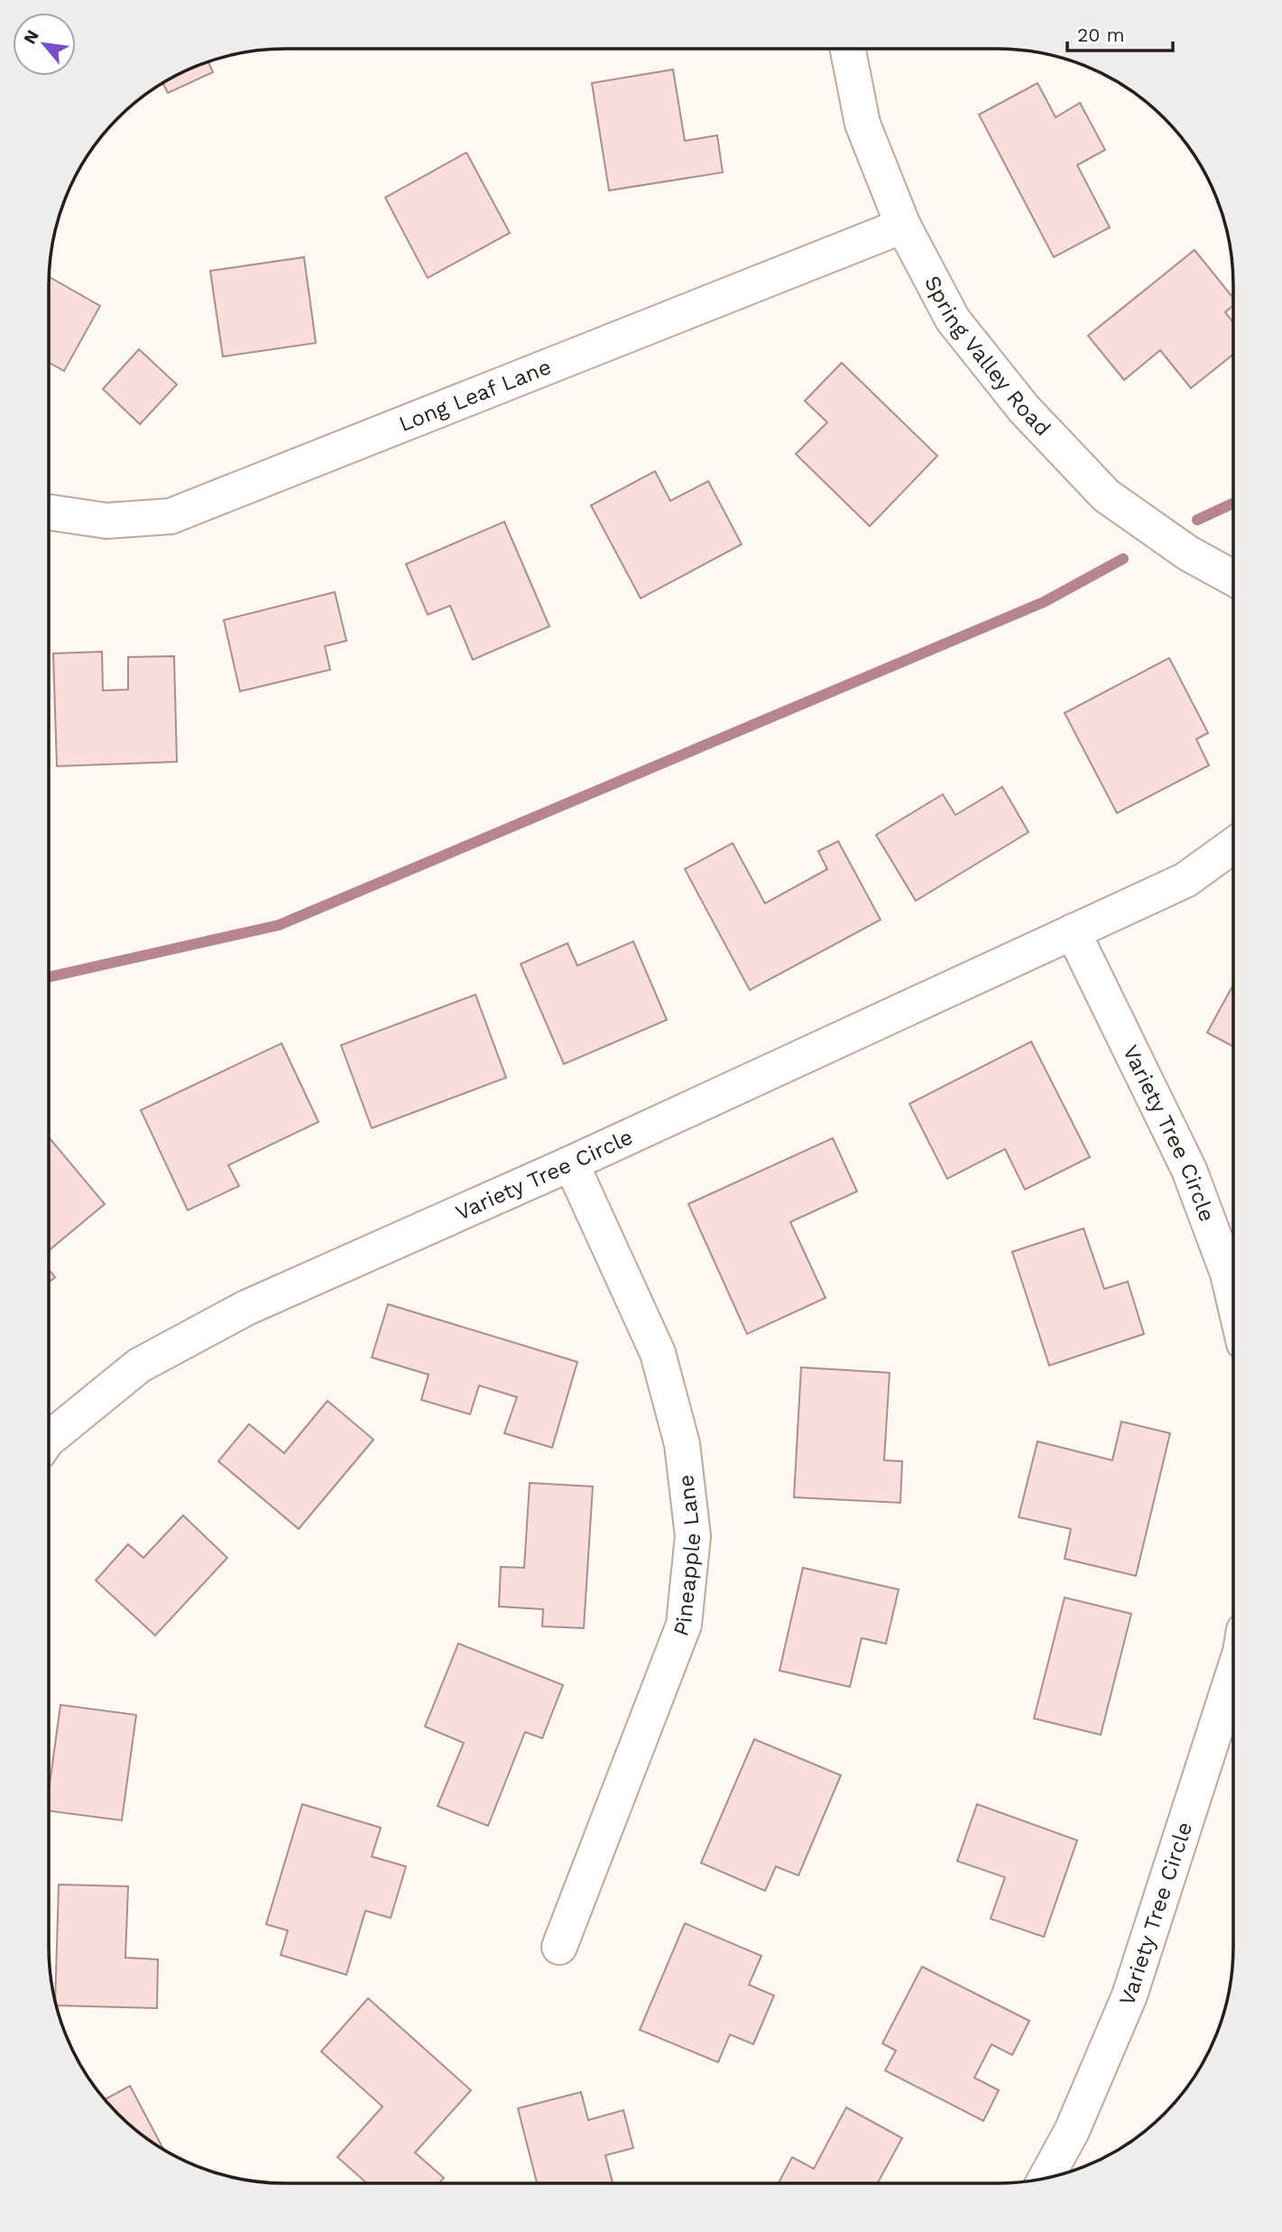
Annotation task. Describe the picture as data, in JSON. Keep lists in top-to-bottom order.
{
  "streets": {
    "street": [
      "Spring Valley Road",
      "Long Leaf Lane",
      "Variety Tree Circle",
      "Pineapple Lane"
    ]
  },
  "crossings": [
    ["Spring Valley Road", "Long Leaf Lane"],
    ["Variety Tree Circle", "Pineapple Lane"]
  ],
  "scale_bar": "20 m",
  "north": "top left"
}
